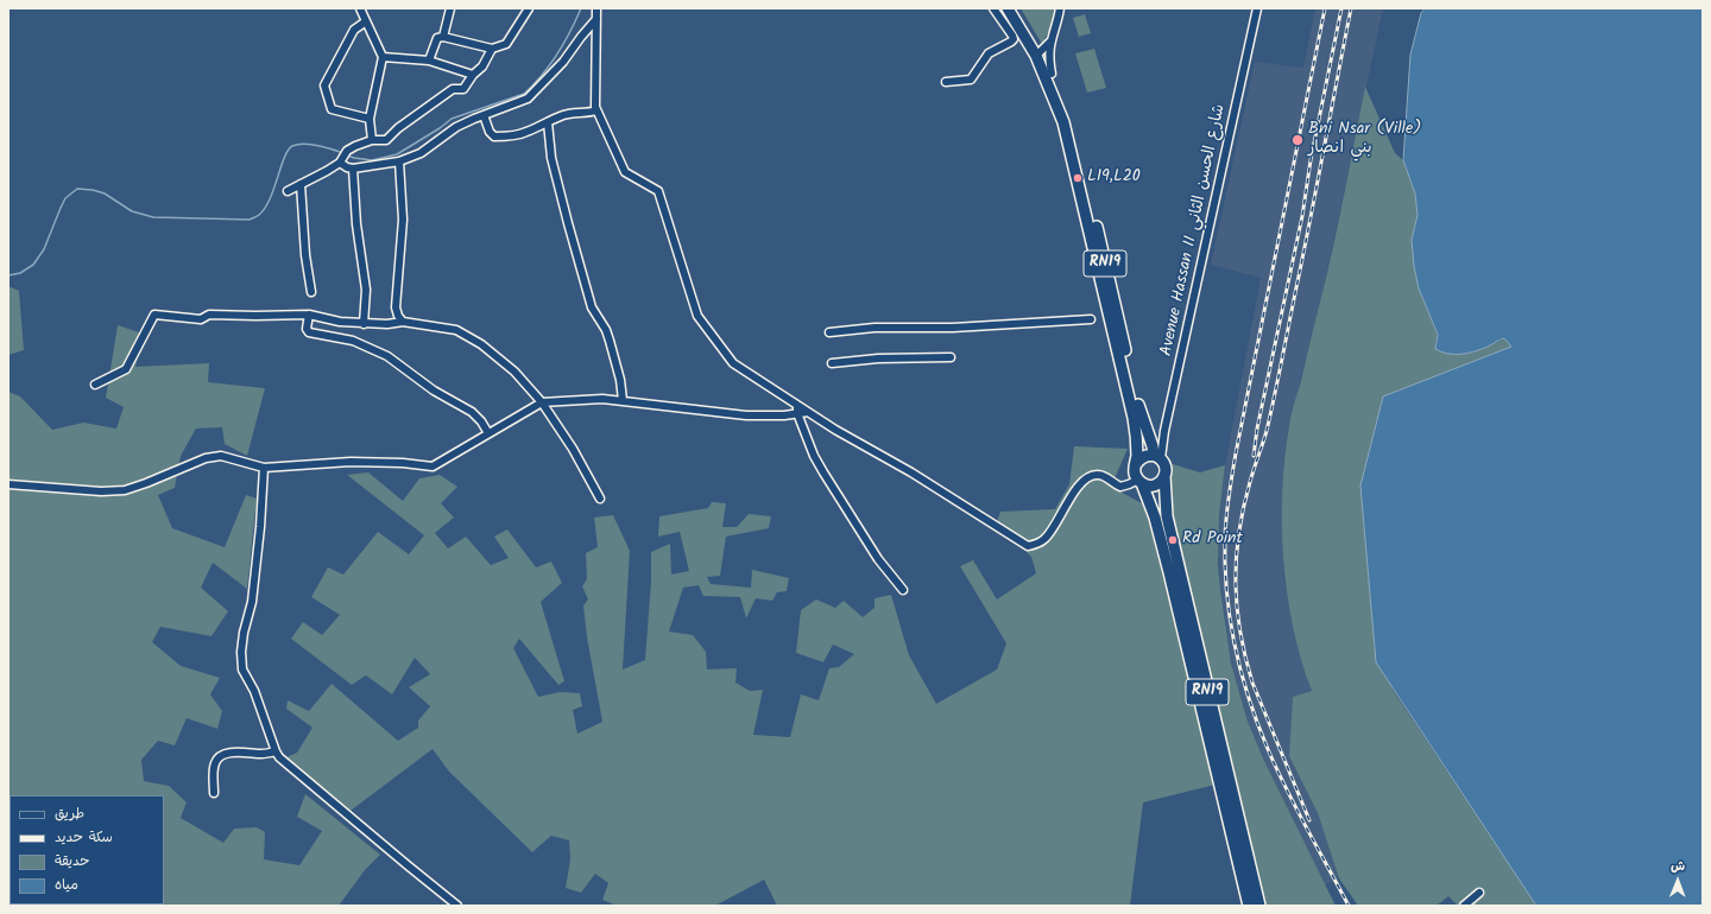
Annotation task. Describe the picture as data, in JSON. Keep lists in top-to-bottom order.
{
  "streets": {
    "highway": ["RN19"],
    "street": ["Avenue Hassan II شارع الحسن الثاني"]
  },
  "crossings": [
    ["Avenue Hassan II شارع الحسن الثاني", "RN19"]
  ],
  "places": ["Bni Nsar (Ville) بني انصار", "L19,L20", "Rd Point"],
  "legend": [
    "طريق",
    "سكة حديد",
    "حديقة",
    "مياه"
  ],
  "north": "top"
}
